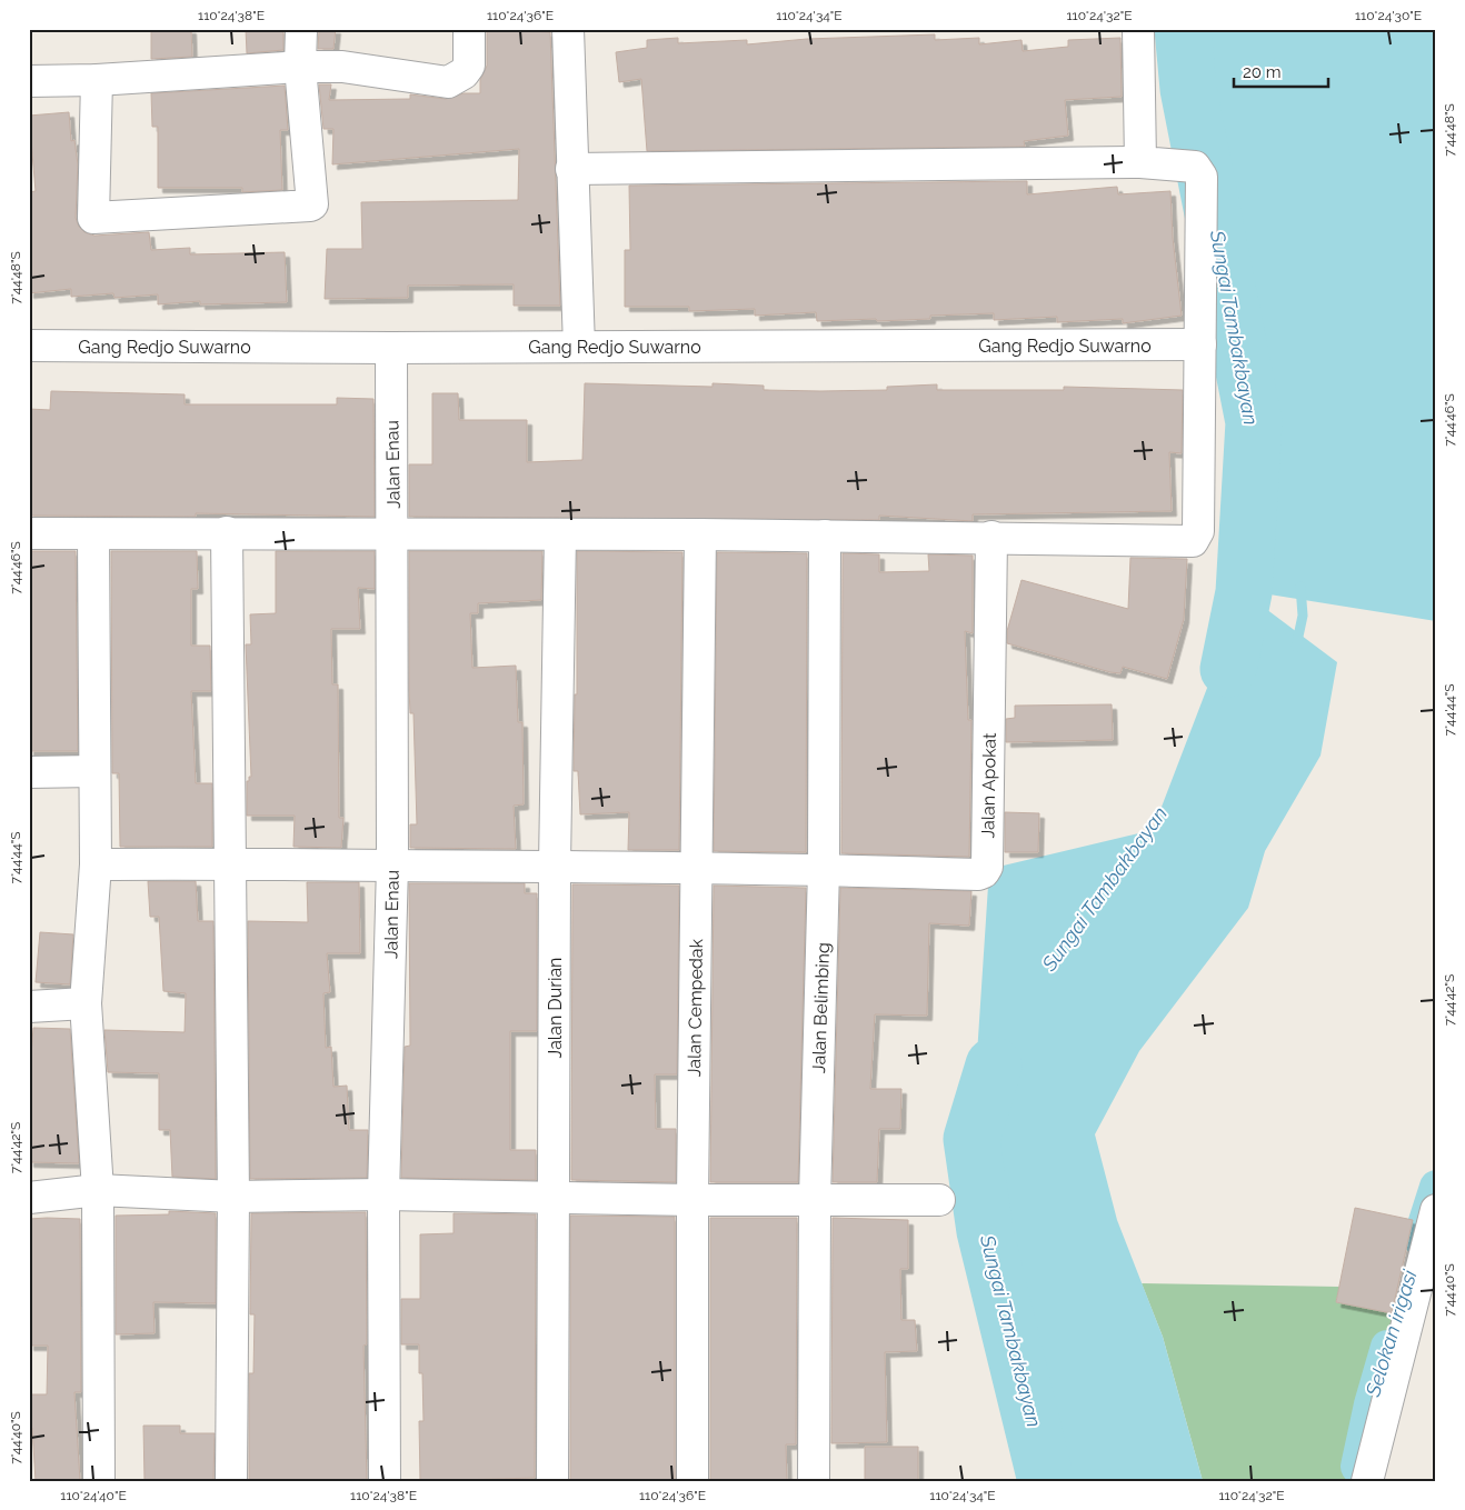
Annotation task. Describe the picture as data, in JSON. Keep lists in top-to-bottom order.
{
  "streets": {
    "street": [
      "Gang Redjo Suwarno",
      "Jalan Enau",
      "Jalan Apokat",
      "Jalan Durian",
      "Jalan Cempedak",
      "Jalan Belimbing"
    ]
  },
  "crossings": [
    ["Gang Redjo Suwarno", "Jalan Enau"],
    ["Jalan Enau", "Jalan Apokat"],
    ["Jalan Apokat", "Jalan Durian"],
    ["Jalan Apokat", "Jalan Cempedak"],
    ["Jalan Apokat", "Jalan Belimbing"]
  ],
  "water": ["Sungai Tambakbayan", "Selokan irigasi"],
  "scale_bar": "20 m",
  "coordinates": [
    "110°24'38\"E",
    "110°24'36\"E",
    "110°24'34\"E",
    "110°24'32\"E",
    "110°24'30\"E",
    "7°44'48\"S",
    "7°44'46\"S",
    "7°44'44\"S",
    "7°44'42\"S",
    "7°44'40\"S",
    "110°24'40\"E"
  ]
}
